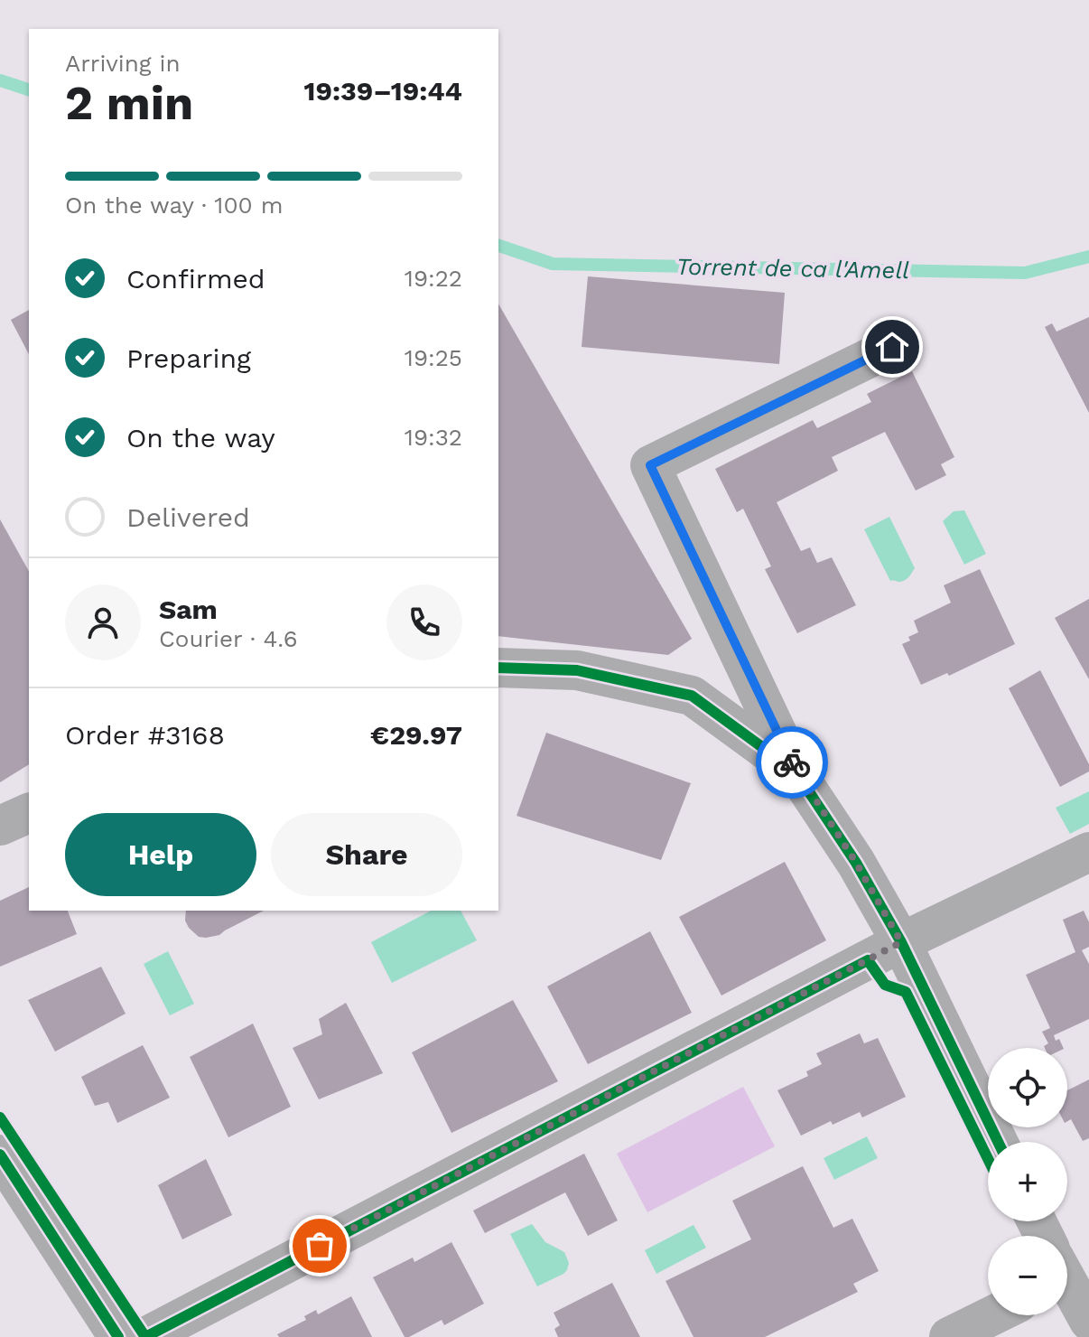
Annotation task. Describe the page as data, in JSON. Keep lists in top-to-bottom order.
{
  "water": ["Torrent de ca l'Amell"],
  "page": {
    "heading": ["2 min", "Arriving in", "19:39–19:44"],
    "panel": [
      "Sam",
      "Courier · 4.6",
      "Order #3168",
      "€29.97"
    ],
    "bar": "On the way · 100 m",
    "list": [
      ["Confirmed", "19:22"],
      ["Preparing", "19:25"],
      ["On the way", "19:32"],
      "Delivered"
    ],
    "buttons": ["Help", "Share"],
    "map_buttons": ["+", "−"]
  }
}
